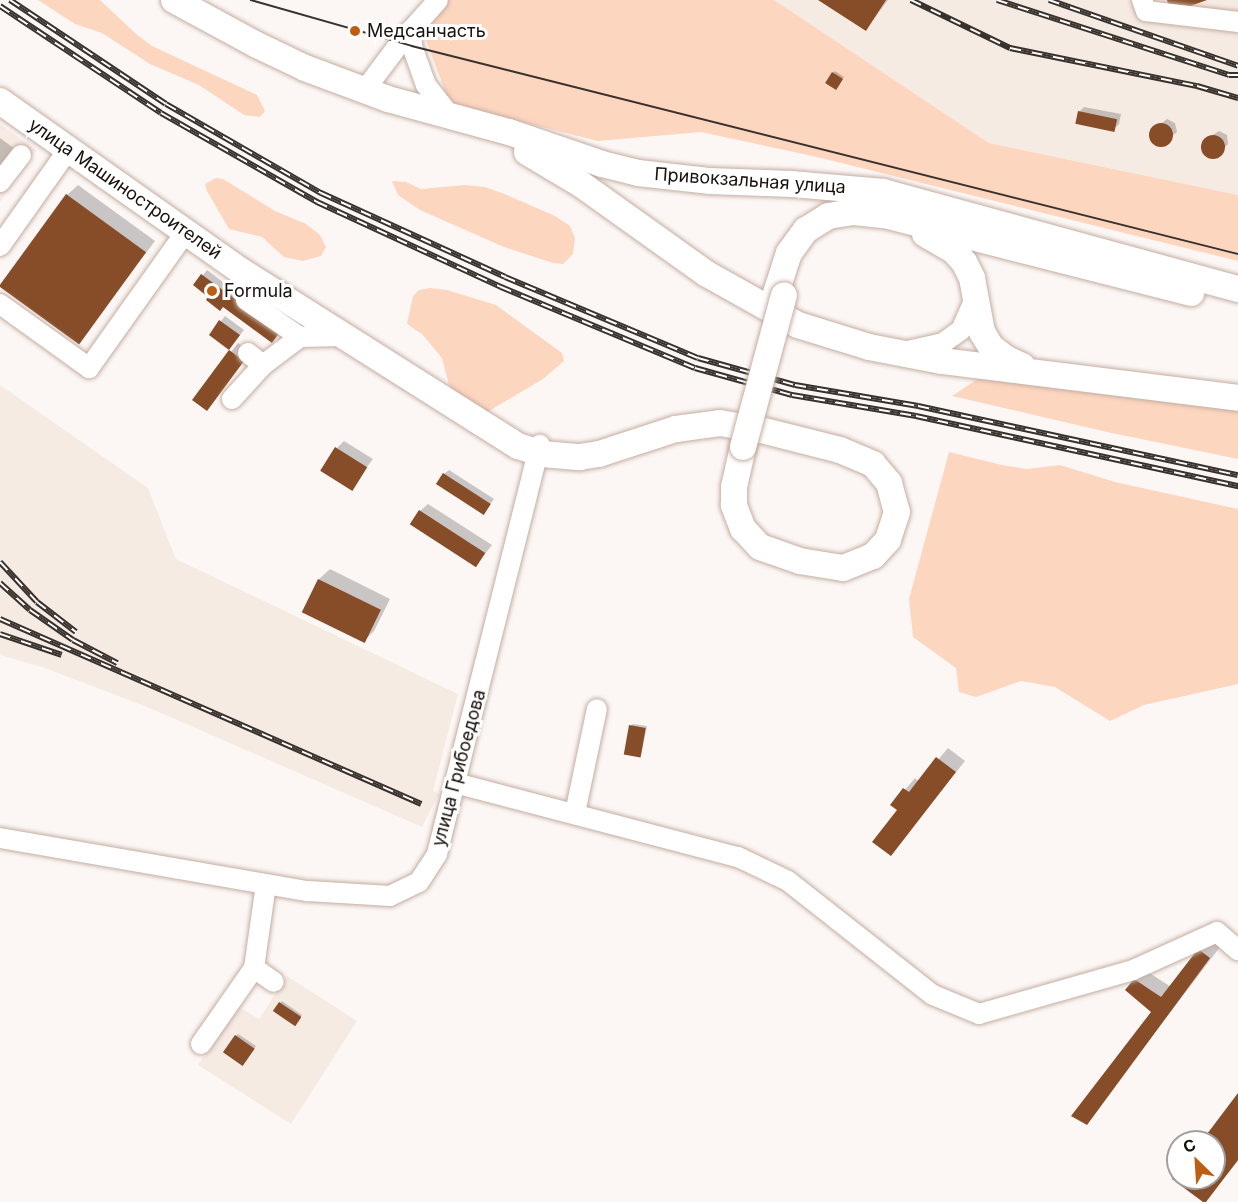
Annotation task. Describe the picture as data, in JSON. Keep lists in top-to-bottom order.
{
  "streets": {
    "main road": ["Привокзальная улица", "улица Машиностроителей"],
    "street": ["улица Грибоедова"]
  },
  "crossings": [
    ["улица Машиностроителей", "улица Грибоедова"]
  ],
  "places": ["Медсанчасть", "Formula"],
  "north": "top left"
}
